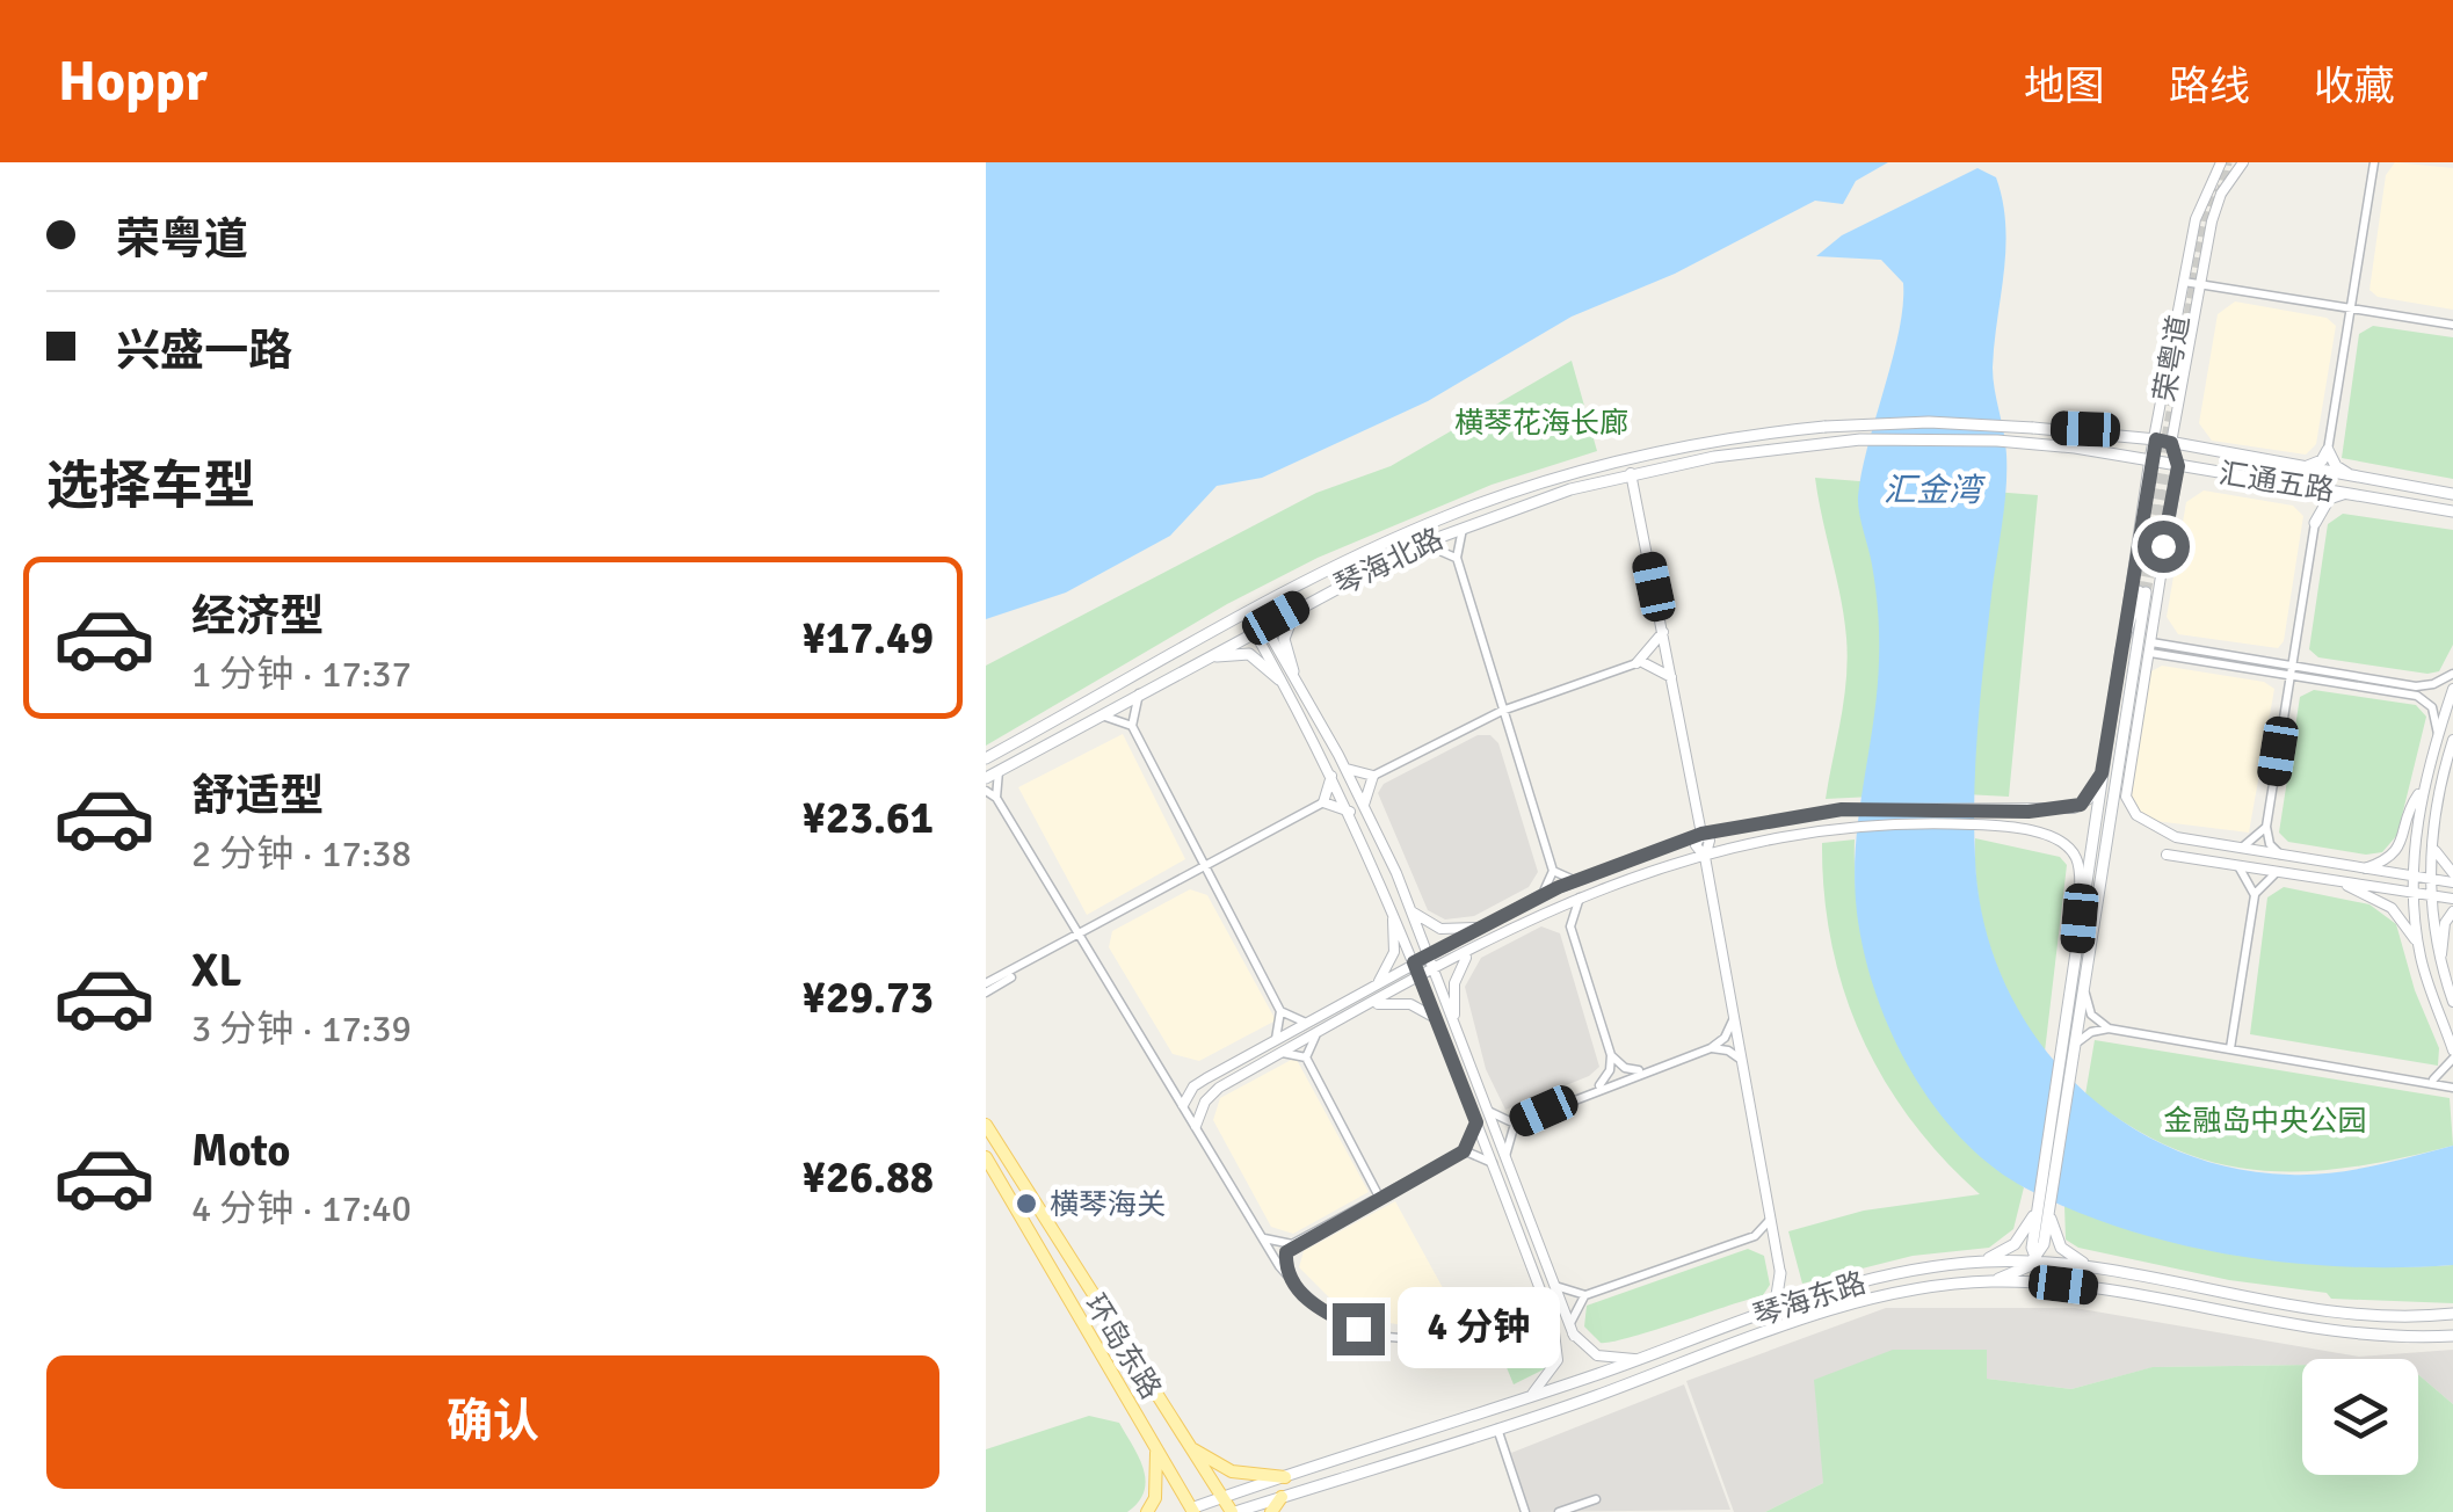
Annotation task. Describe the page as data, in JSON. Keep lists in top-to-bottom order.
{
  "streets": {
    "main road": [
      "荣粤道",
      "汇通五路",
      "琴海北路",
      "琴海东路",
      "环岛东路"
    ]
  },
  "crossings": [
    ["荣粤道", "汇通五路"],
    ["荣粤道", "琴海东路"],
    ["汇通五路", "琴海北路"],
    ["琴海东路", "环岛东路"]
  ],
  "water": ["汇金湾"],
  "parks": ["横琴花海长廊", "金融岛中央公园"],
  "places": ["横琴海关"],
  "page": {
    "header": "Hoppr",
    "nav": ["地图", "路线", "收藏"],
    "banner": ["荣粤道", "兴盛一路"],
    "heading": "选择车型",
    "list": [
      {
        "name": "经济型",
        "note": "1 分钟 · 17:37",
        "value": "¥17.49"
      },
      {
        "name": "舒适型",
        "note": "2 分钟 · 17:38",
        "value": "¥23.61"
      },
      {
        "name": "XL",
        "note": "3 分钟 · 17:39",
        "value": "¥29.73"
      },
      {
        "name": "Moto",
        "note": "4 分钟 · 17:40",
        "value": "¥26.88"
      }
    ],
    "bubble": "4 分钟",
    "buttons": "确认"
  }
}
